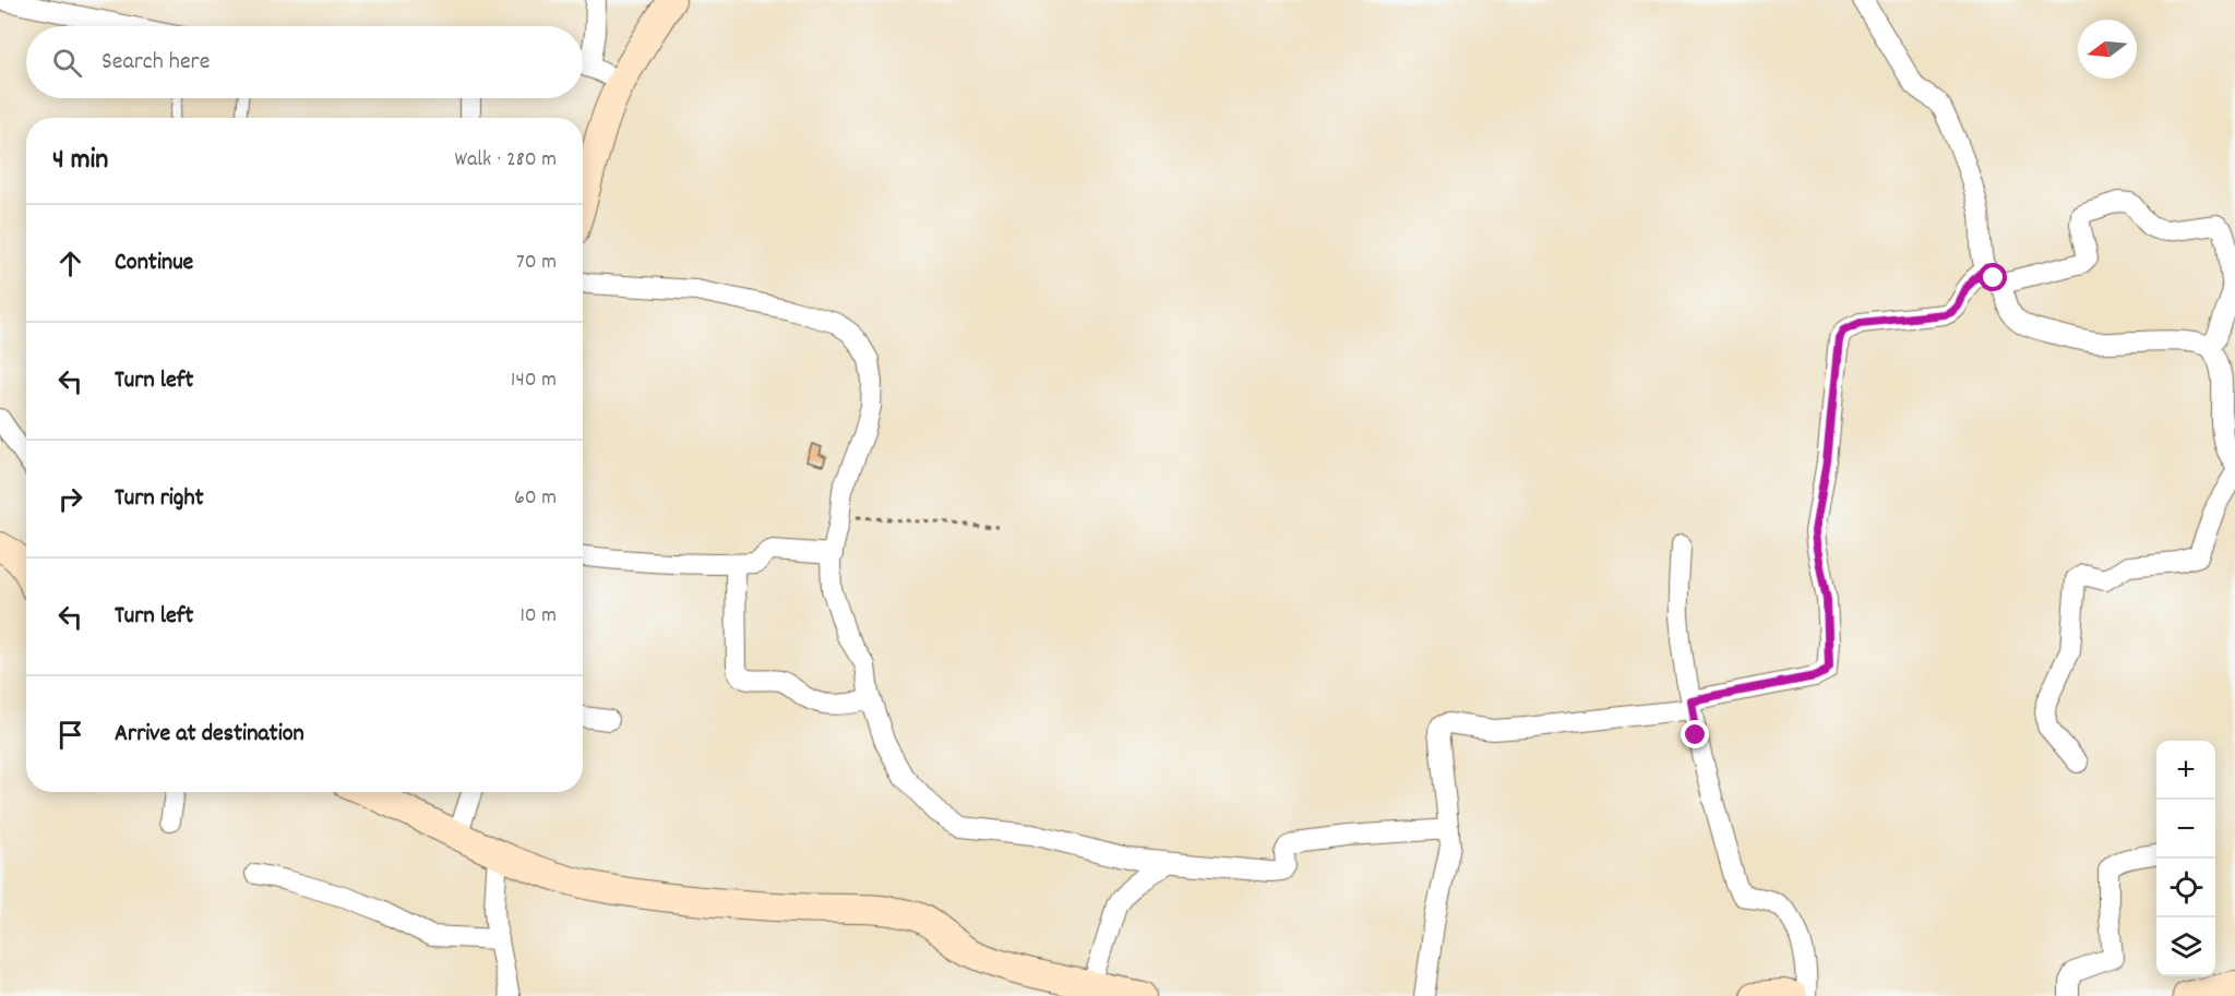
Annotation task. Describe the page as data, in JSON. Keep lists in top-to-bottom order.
{
  "north": "left",
  "page": {
    "search": "Search here",
    "heading": ["4 min", "Walk · 280 m"],
    "list": [
      ["Continue", "70 m"],
      ["Turn left", "140 m"],
      ["Turn right", "60 m"],
      ["Turn left", "10 m"],
      "Arrive at destination"
    ],
    "map_buttons": ["+", "−"]
  }
}
